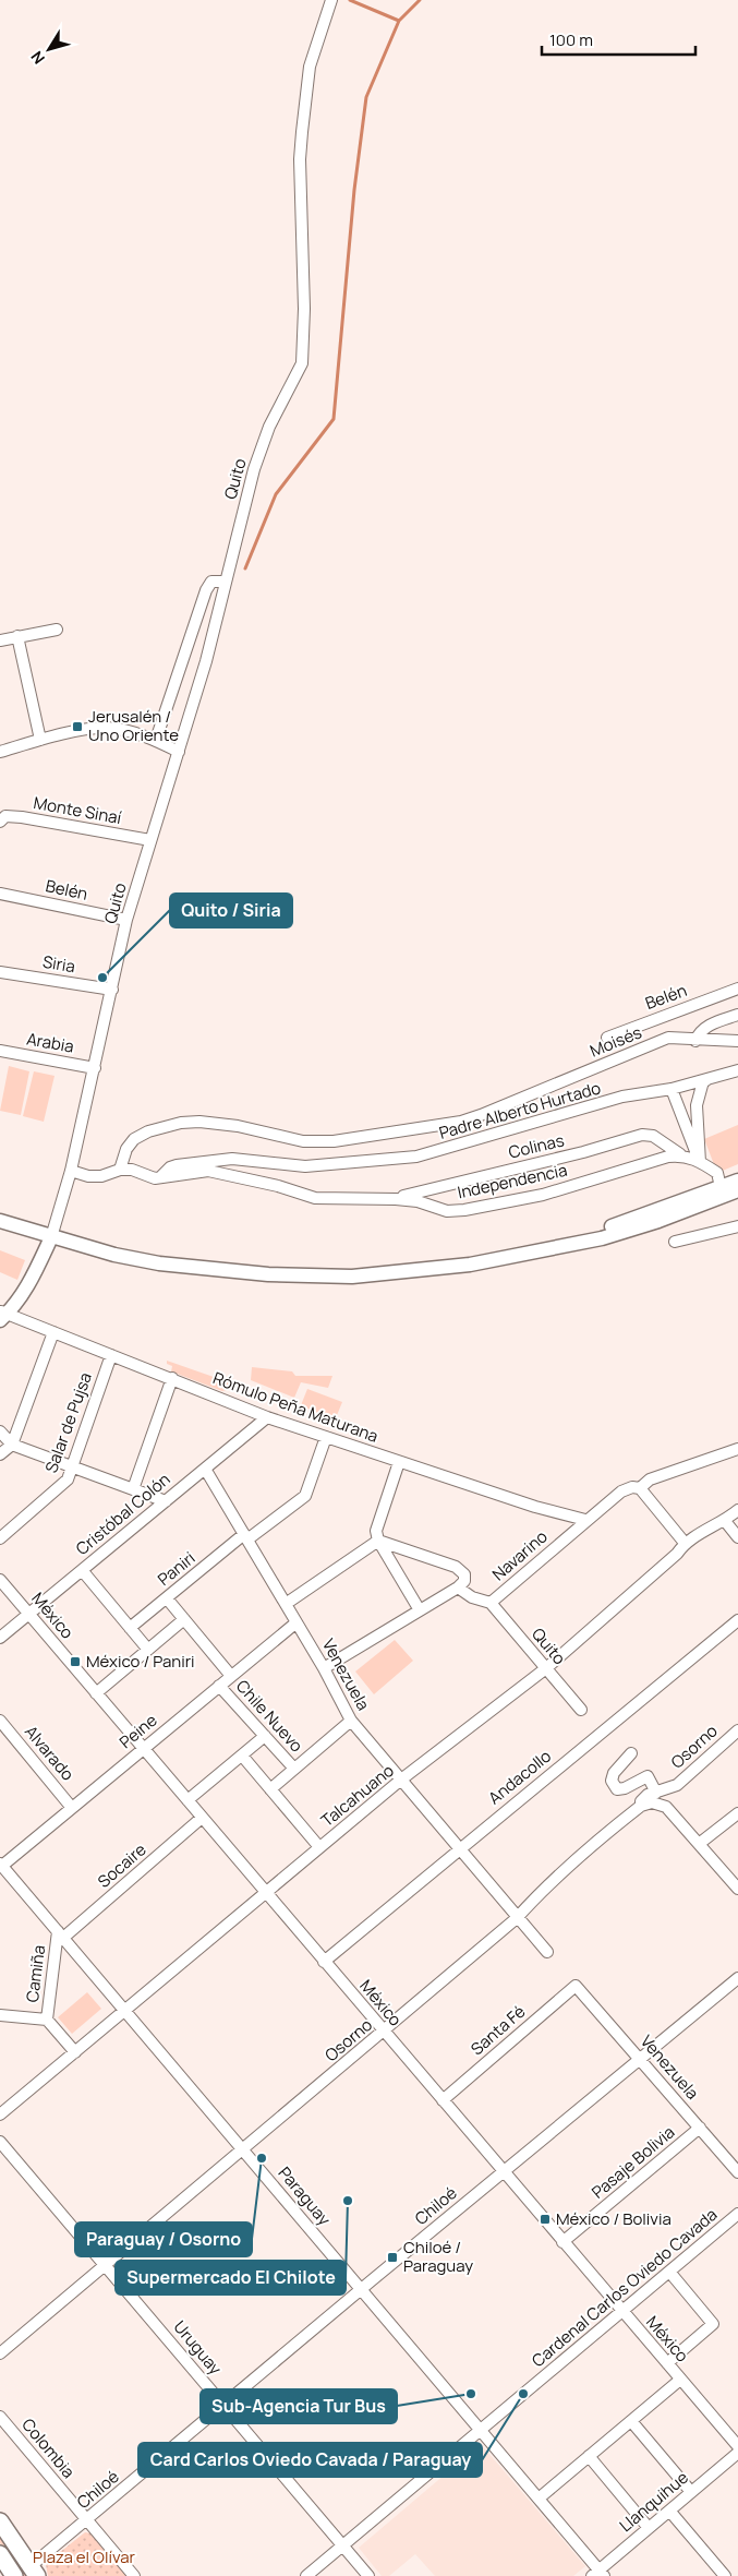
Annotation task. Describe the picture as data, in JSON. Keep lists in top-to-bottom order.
{
  "streets": {
    "street": [
      "Quito",
      "Monte Sinaí",
      "Belén",
      "Siria",
      "Moisés",
      "Arabia",
      "Padre Alberto Hurtado",
      "Colinas",
      "Independencia",
      "Rómulo Peña Maturana",
      "Salar de Pujsa",
      "Cristóbal Colón",
      "Navarino",
      "Paniri",
      "México",
      "Venezuela",
      "Chile Nuevo",
      "Peine",
      "Osorno",
      "Alvarado",
      "Andacollo",
      "Talcahuano",
      "Socaire",
      "Camiña",
      "Santa Fé",
      "Pasaje Bolivia",
      "Paraguay",
      "Chiloé",
      "Cardenal Carlos Oviedo Cavada",
      "Uruguay",
      "Colombia",
      "Llanquihue"
    ]
  },
  "crossings": [
    ["Quito", "Monte Sinaí"],
    ["Quito", "Belén"],
    ["Quito", "Siria"],
    ["Quito", "Arabia"],
    ["Quito", "Independencia"],
    ["Quito", "Navarino"],
    ["Quito", "Talcahuano"],
    ["Moisés", "Independencia"],
    ["Padre Alberto Hurtado", "Independencia"],
    ["Colinas", "Independencia"],
    ["Rómulo Peña Maturana", "Salar de Pujsa"],
    ["Rómulo Peña Maturana", "Cristóbal Colón"],
    ["Rómulo Peña Maturana", "Navarino"],
    ["Rómulo Peña Maturana", "Paniri"],
    ["Cristóbal Colón", "México"],
    ["Cristóbal Colón", "Venezuela"],
    ["Paniri", "Venezuela"],
    ["Paniri", "Chile Nuevo"],
    ["México", "Peine"],
    ["México", "Osorno"],
    ["México", "Andacollo"],
    ["México", "Talcahuano"],
    ["México", "Socaire"],
    ["México", "Santa Fé"],
    ["México", "Pasaje Bolivia"],
    ["México", "Chiloé"],
    ["México", "Cardenal Carlos Oviedo Cavada"],
    ["Venezuela", "Peine"],
    ["Venezuela", "Osorno"],
    ["Venezuela", "Andacollo"],
    ["Venezuela", "Talcahuano"],
    ["Venezuela", "Santa Fé"],
    ["Venezuela", "Pasaje Bolivia"],
    ["Venezuela", "Chiloé"],
    ["Chile Nuevo", "Peine"],
    ["Peine", "Alvarado"],
    ["Peine", "Paraguay"],
    ["Osorno", "Paraguay"],
    ["Osorno", "Uruguay"],
    ["Talcahuano", "Paraguay"],
    ["Socaire", "Camiña"],
    ["Socaire", "Paraguay"],
    ["Camiña", "Paraguay"],
    ["Paraguay", "Chiloé"],
    ["Paraguay", "Cardenal Carlos Oviedo Cavada"],
    ["Paraguay", "Llanquihue"],
    ["Chiloé", "Uruguay"],
    ["Chiloé", "Colombia"],
    ["Cardenal Carlos Oviedo Cavada", "Uruguay"]
  ],
  "parks": ["Plaza el Olívar"],
  "places": {
    "transit": [
      "Jerusalén / Uno Oriente",
      "México / Paniri",
      "México / Bolivia",
      "Chiloé / Paraguay"
    ],
    "other": [
      "Quito / Siria",
      "Paraguay / Osorno",
      "Supermercado El Chilote",
      "Sub-Agencia Tur Bus",
      "Card Carlos Oviedo Cavada / Paraguay"
    ]
  },
  "scale_bar": "100 m",
  "north": "bottom left"
}
